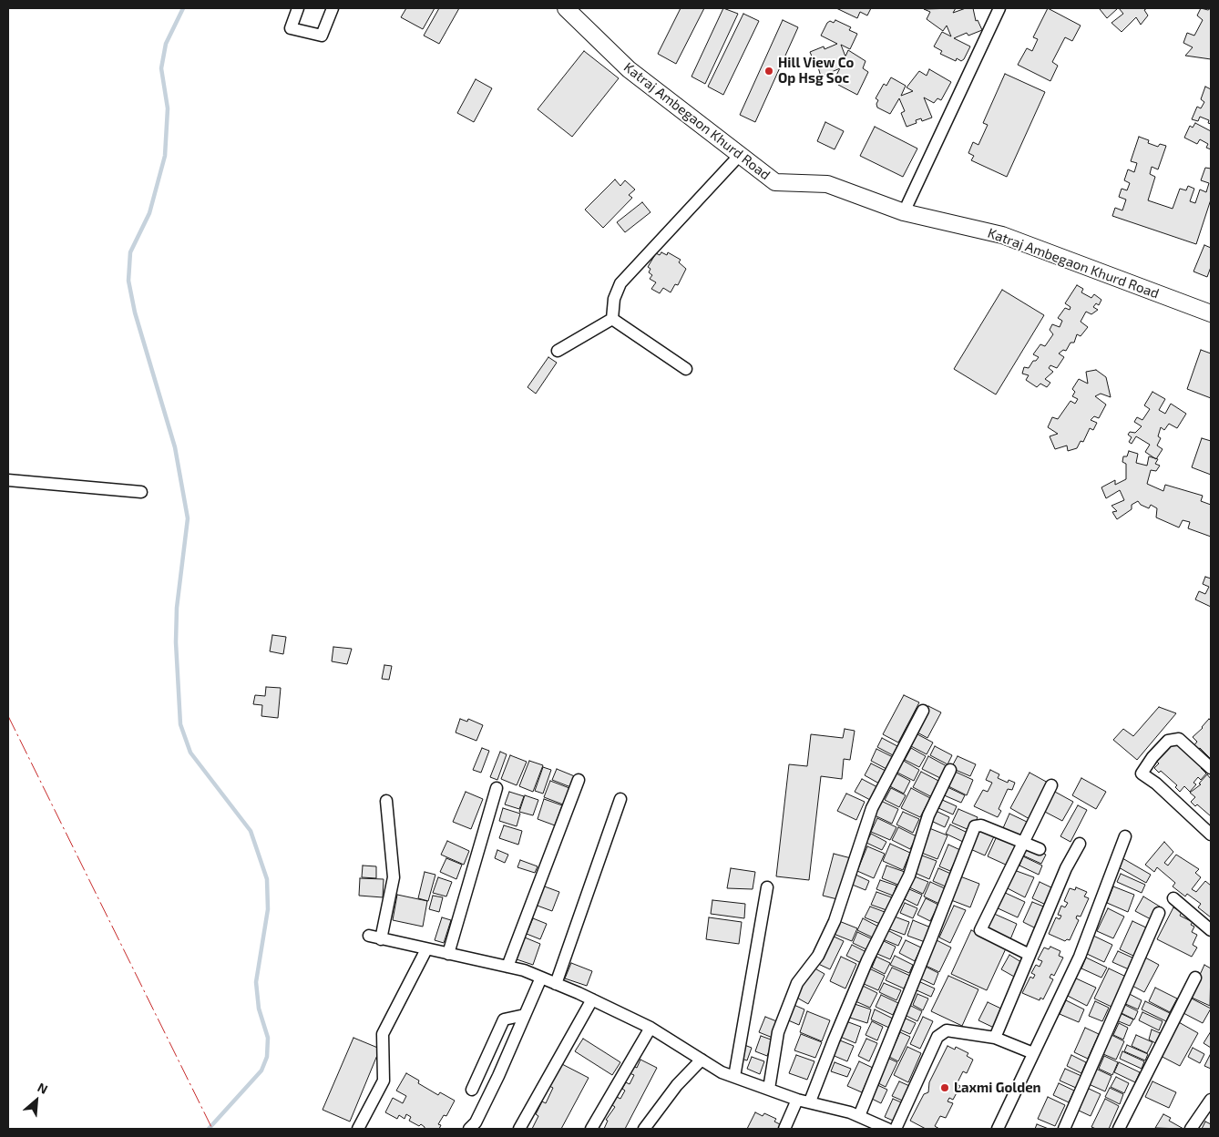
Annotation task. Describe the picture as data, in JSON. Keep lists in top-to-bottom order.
{
  "streets": {
    "street": ["Katraj Ambegaon Khurd Road"]
  },
  "places": ["Hill View Co Op Hsg Soc", "Laxmi Golden"],
  "north": "top right"
}
